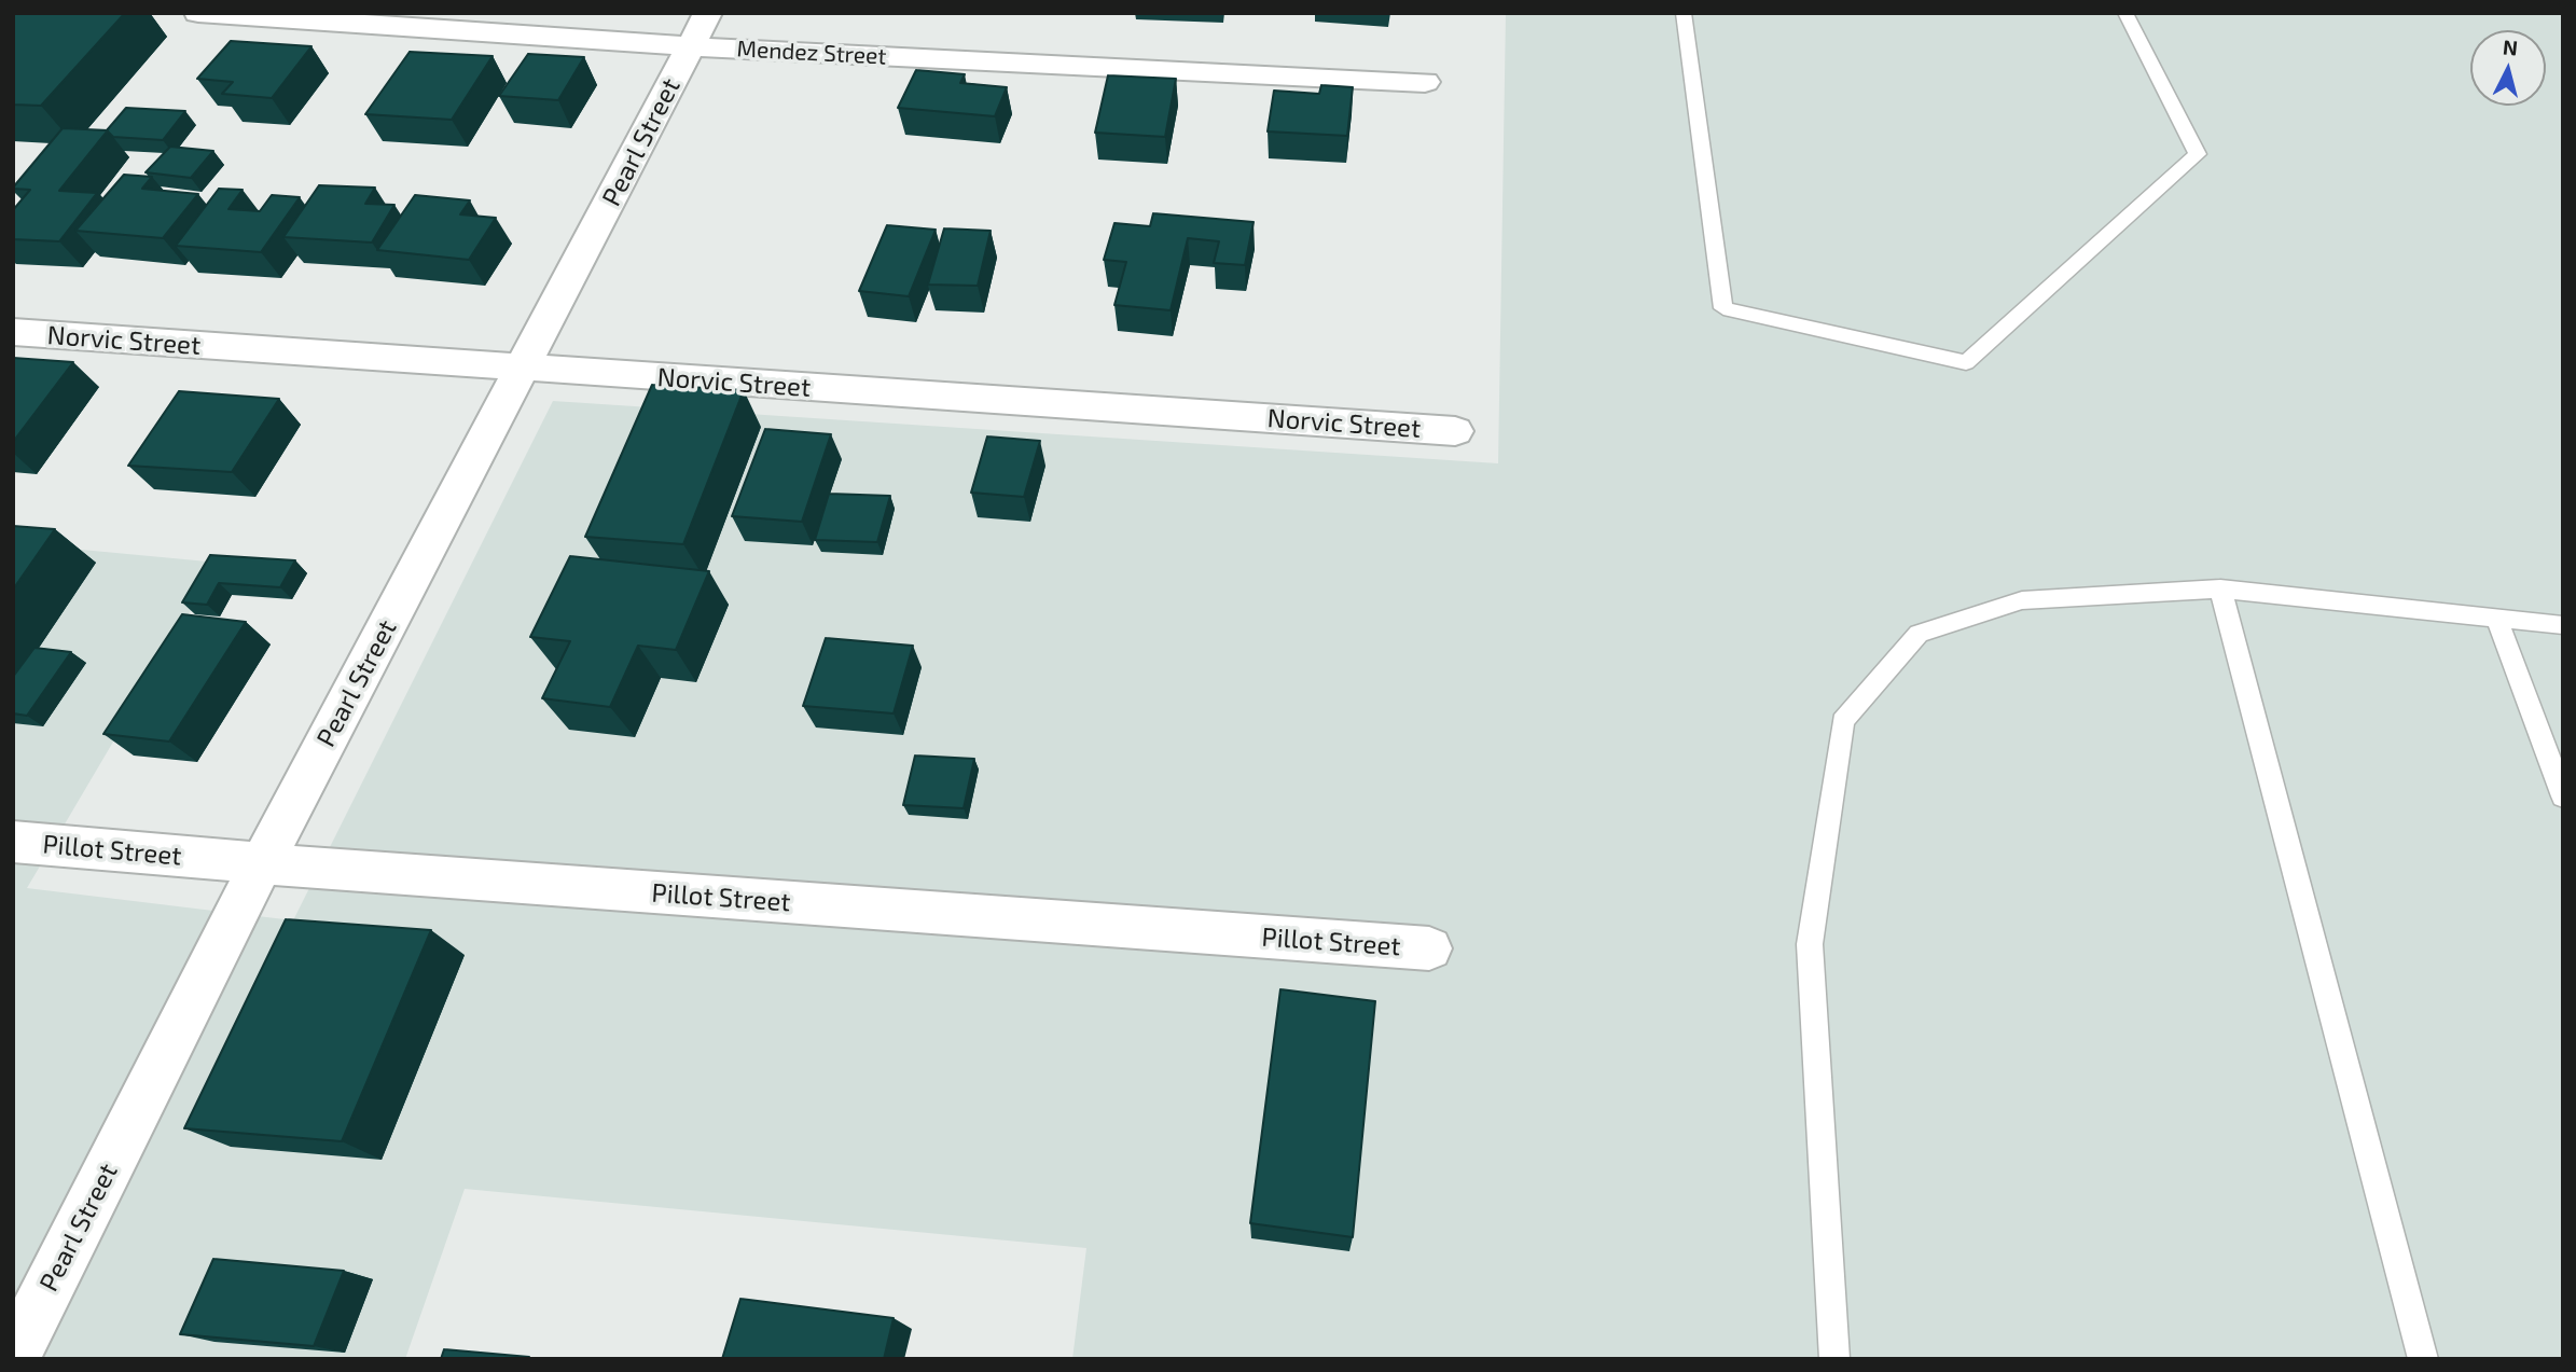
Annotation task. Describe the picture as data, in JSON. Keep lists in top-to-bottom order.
{
  "streets": {
    "street": [
      "Mendez Street",
      "Pearl Street",
      "Norvic Street",
      "Pillot Street"
    ]
  },
  "crossings": [
    ["Mendez Street", "Pearl Street"],
    ["Pearl Street", "Norvic Street"],
    ["Pearl Street", "Pillot Street"]
  ],
  "north": "top"
}
